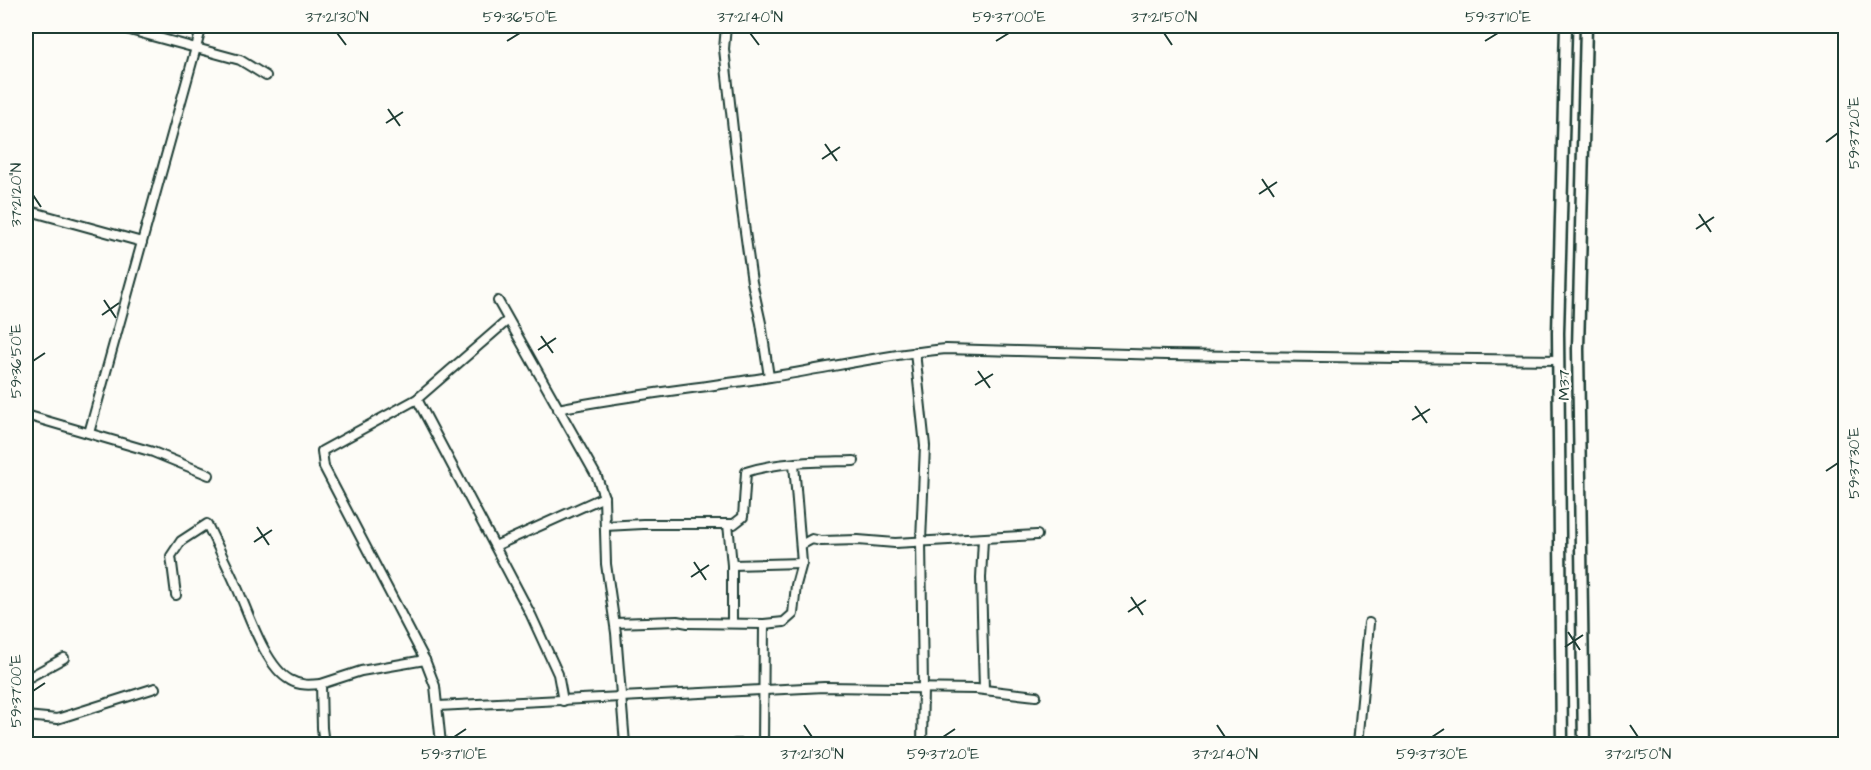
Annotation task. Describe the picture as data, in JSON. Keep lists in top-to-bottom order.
{
  "streets": {
    "highway": ["M37"]
  },
  "coordinates": [
    "37°21'30\"N",
    "59°36'50\"E",
    "37°21'40\"N",
    "59°37'00\"E",
    "37°21'50\"N",
    "59°37'10\"E",
    "59°37'20\"E",
    "37°21'20\"N",
    "59°37'30\"E"
  ]
}
